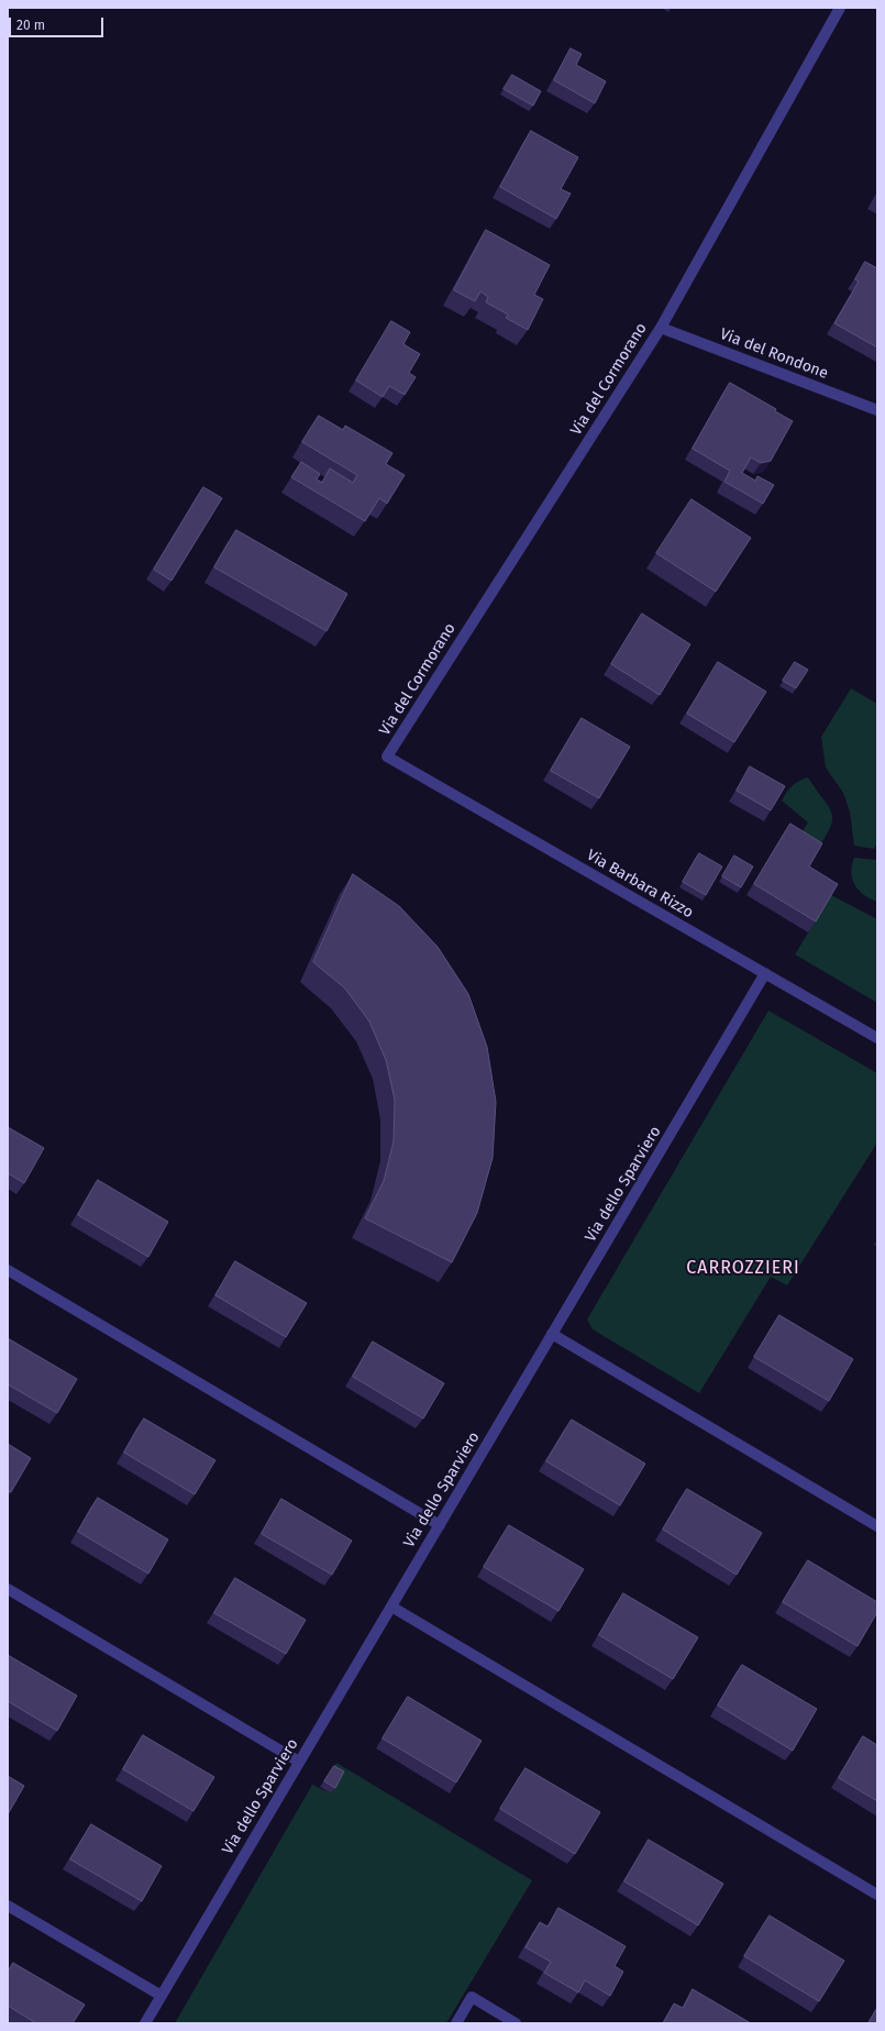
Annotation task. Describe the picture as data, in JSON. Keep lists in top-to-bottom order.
{
  "streets": {
    "street": [
      "Via del Rondone",
      "Via del Cormorano",
      "Via Barbara Rizzo",
      "Via dello Sparviero"
    ]
  },
  "crossings": [
    ["Via del Rondone", "Via del Cormorano"],
    ["Via del Cormorano", "Via Barbara Rizzo"],
    ["Via Barbara Rizzo", "Via dello Sparviero"]
  ],
  "districts": ["CARROZZIERI"],
  "scale_bar": "20 m"
}
